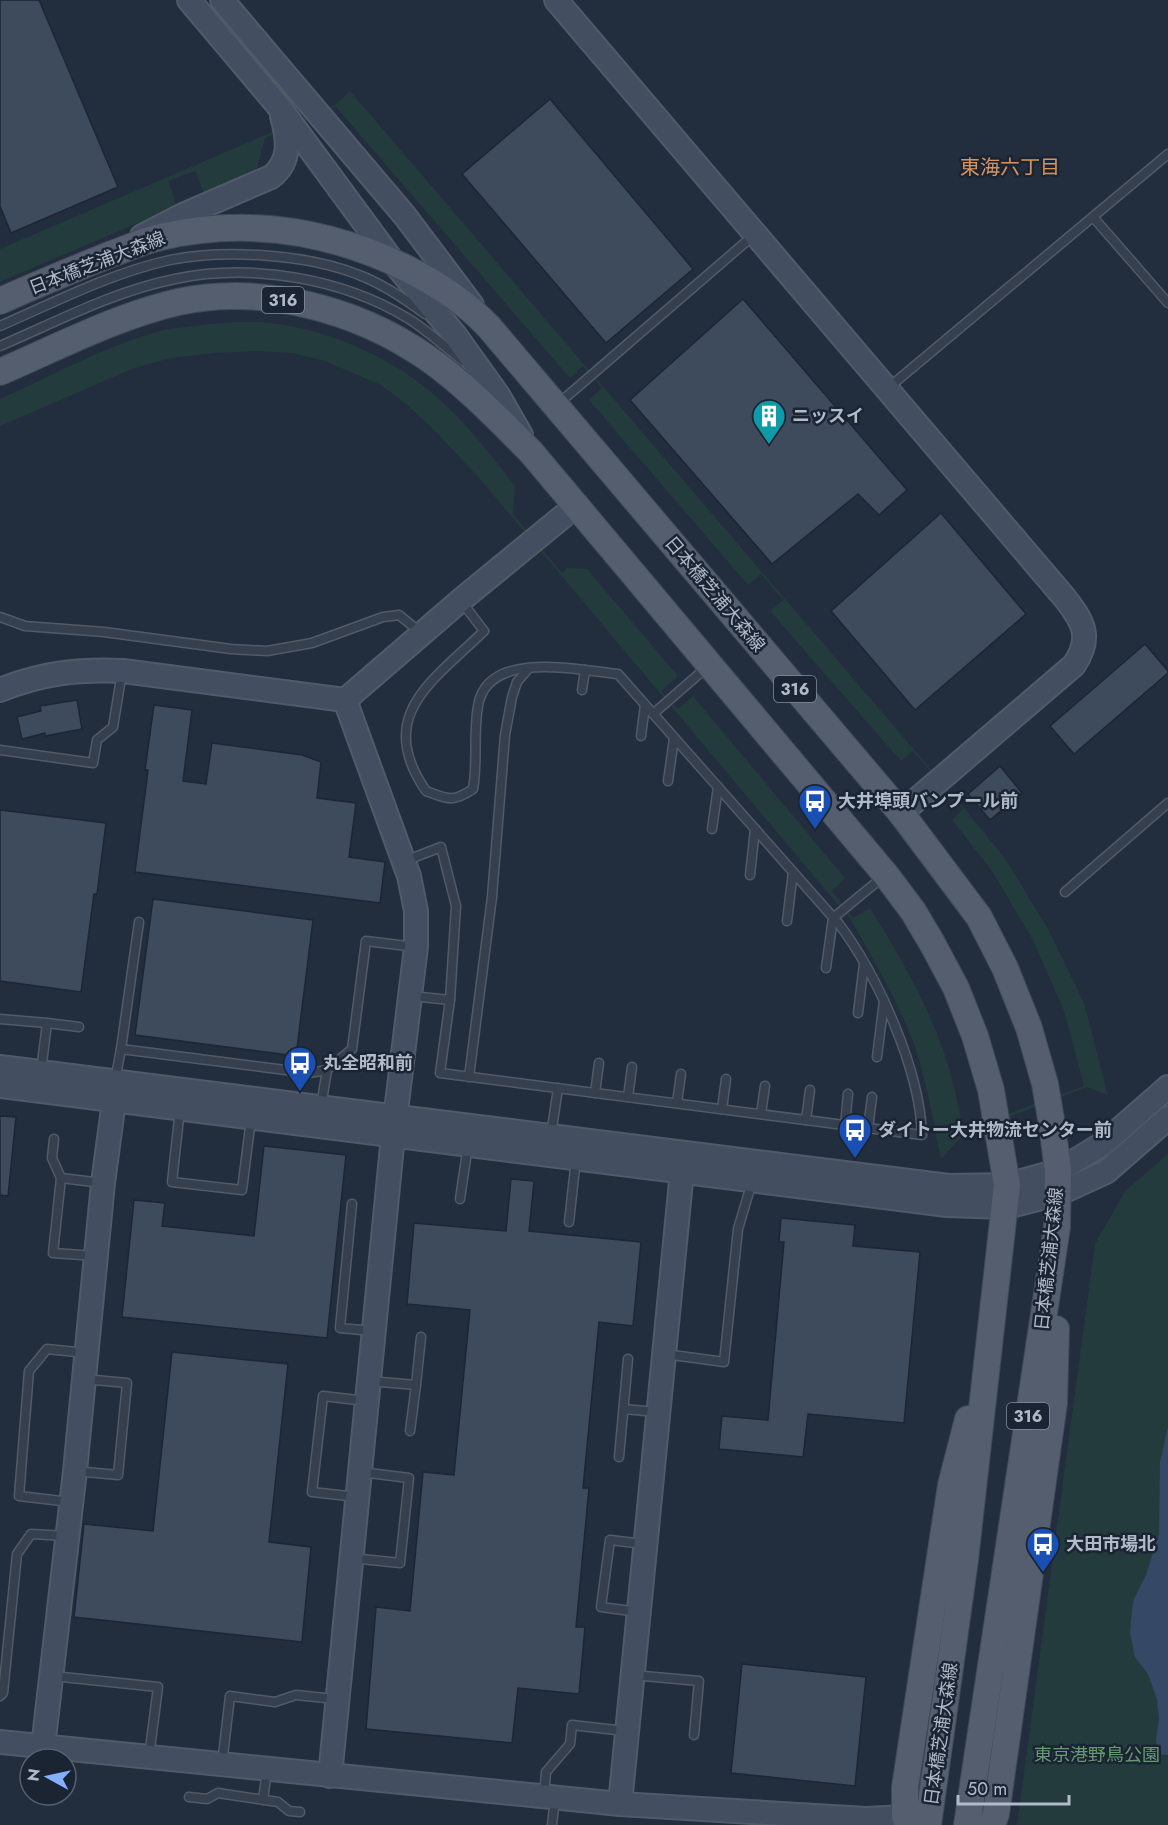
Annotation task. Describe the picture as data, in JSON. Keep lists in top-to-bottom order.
{
  "streets": {
    "main road": ["日本橋芝浦大森線", "316"]
  },
  "districts": ["東海六丁目"],
  "parks": ["東京港野鳥公園"],
  "places": {
    "building": ["ニッスイ"],
    "bus stop": [
      "大井埠頭バンプール前",
      "丸全昭和前",
      "ダイトー大井物流センター前",
      "大田市場北"
    ]
  },
  "scale_bar": "50 m",
  "north": "left"
}
